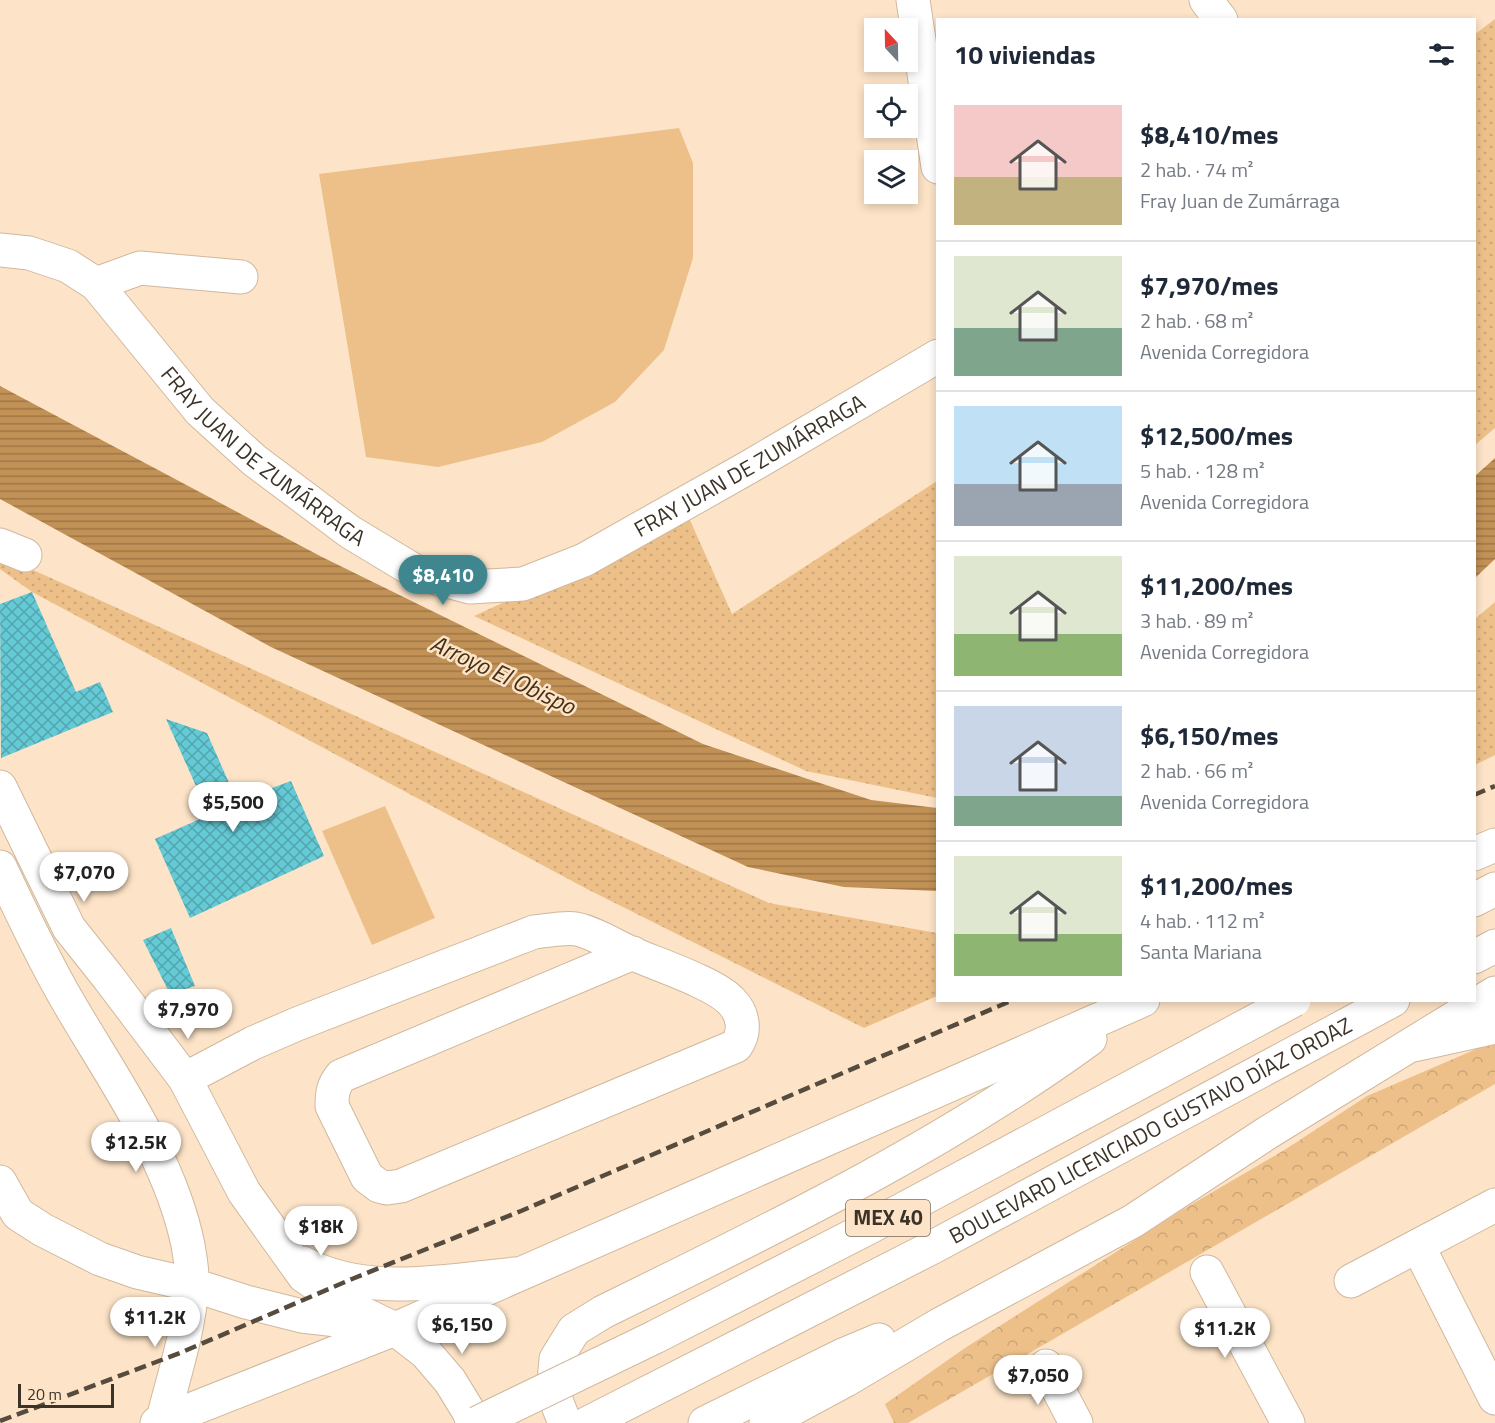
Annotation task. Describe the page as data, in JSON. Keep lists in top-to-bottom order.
{
  "streets": {
    "main road": ["FRAY JUAN DE ZUMÁRRAGA", "BOULEVARD LICENCIADO GUSTAVO DÍAZ ORDAZ", "MEX 40"]
  },
  "water": ["Arroyo El Obispo"],
  "scale_bar": "20 m",
  "north": "top",
  "page": {
    "heading": "10 viviendas",
    "list": [
      {
        "name": "$8,410/mes",
        "note": "2 hab. · 74 m² · Fray Juan de Zumárraga"
      },
      {
        "name": "$7,970/mes",
        "note": "2 hab. · 68 m² · Avenida Corregidora"
      },
      {
        "name": "$12,500/mes",
        "note": "5 hab. · 128 m² · Avenida Corregidora"
      },
      {
        "name": "$11,200/mes",
        "note": "3 hab. · 89 m² · Avenida Corregidora"
      },
      {
        "name": "$6,150/mes",
        "note": "2 hab. · 66 m² · Avenida Corregidora"
      },
      {
        "name": "$11,200/mes",
        "note": "4 hab. · 112 m² · Santa Mariana"
      }
    ],
    "price": [
      "$8,410",
      "$5,500",
      "$7,070",
      "$7,970",
      "$12.5K",
      "$18K",
      "$11.2K",
      "$6,150",
      "$11.2K",
      "$7,050"
    ],
    "scale": "20 m"
  }
}
